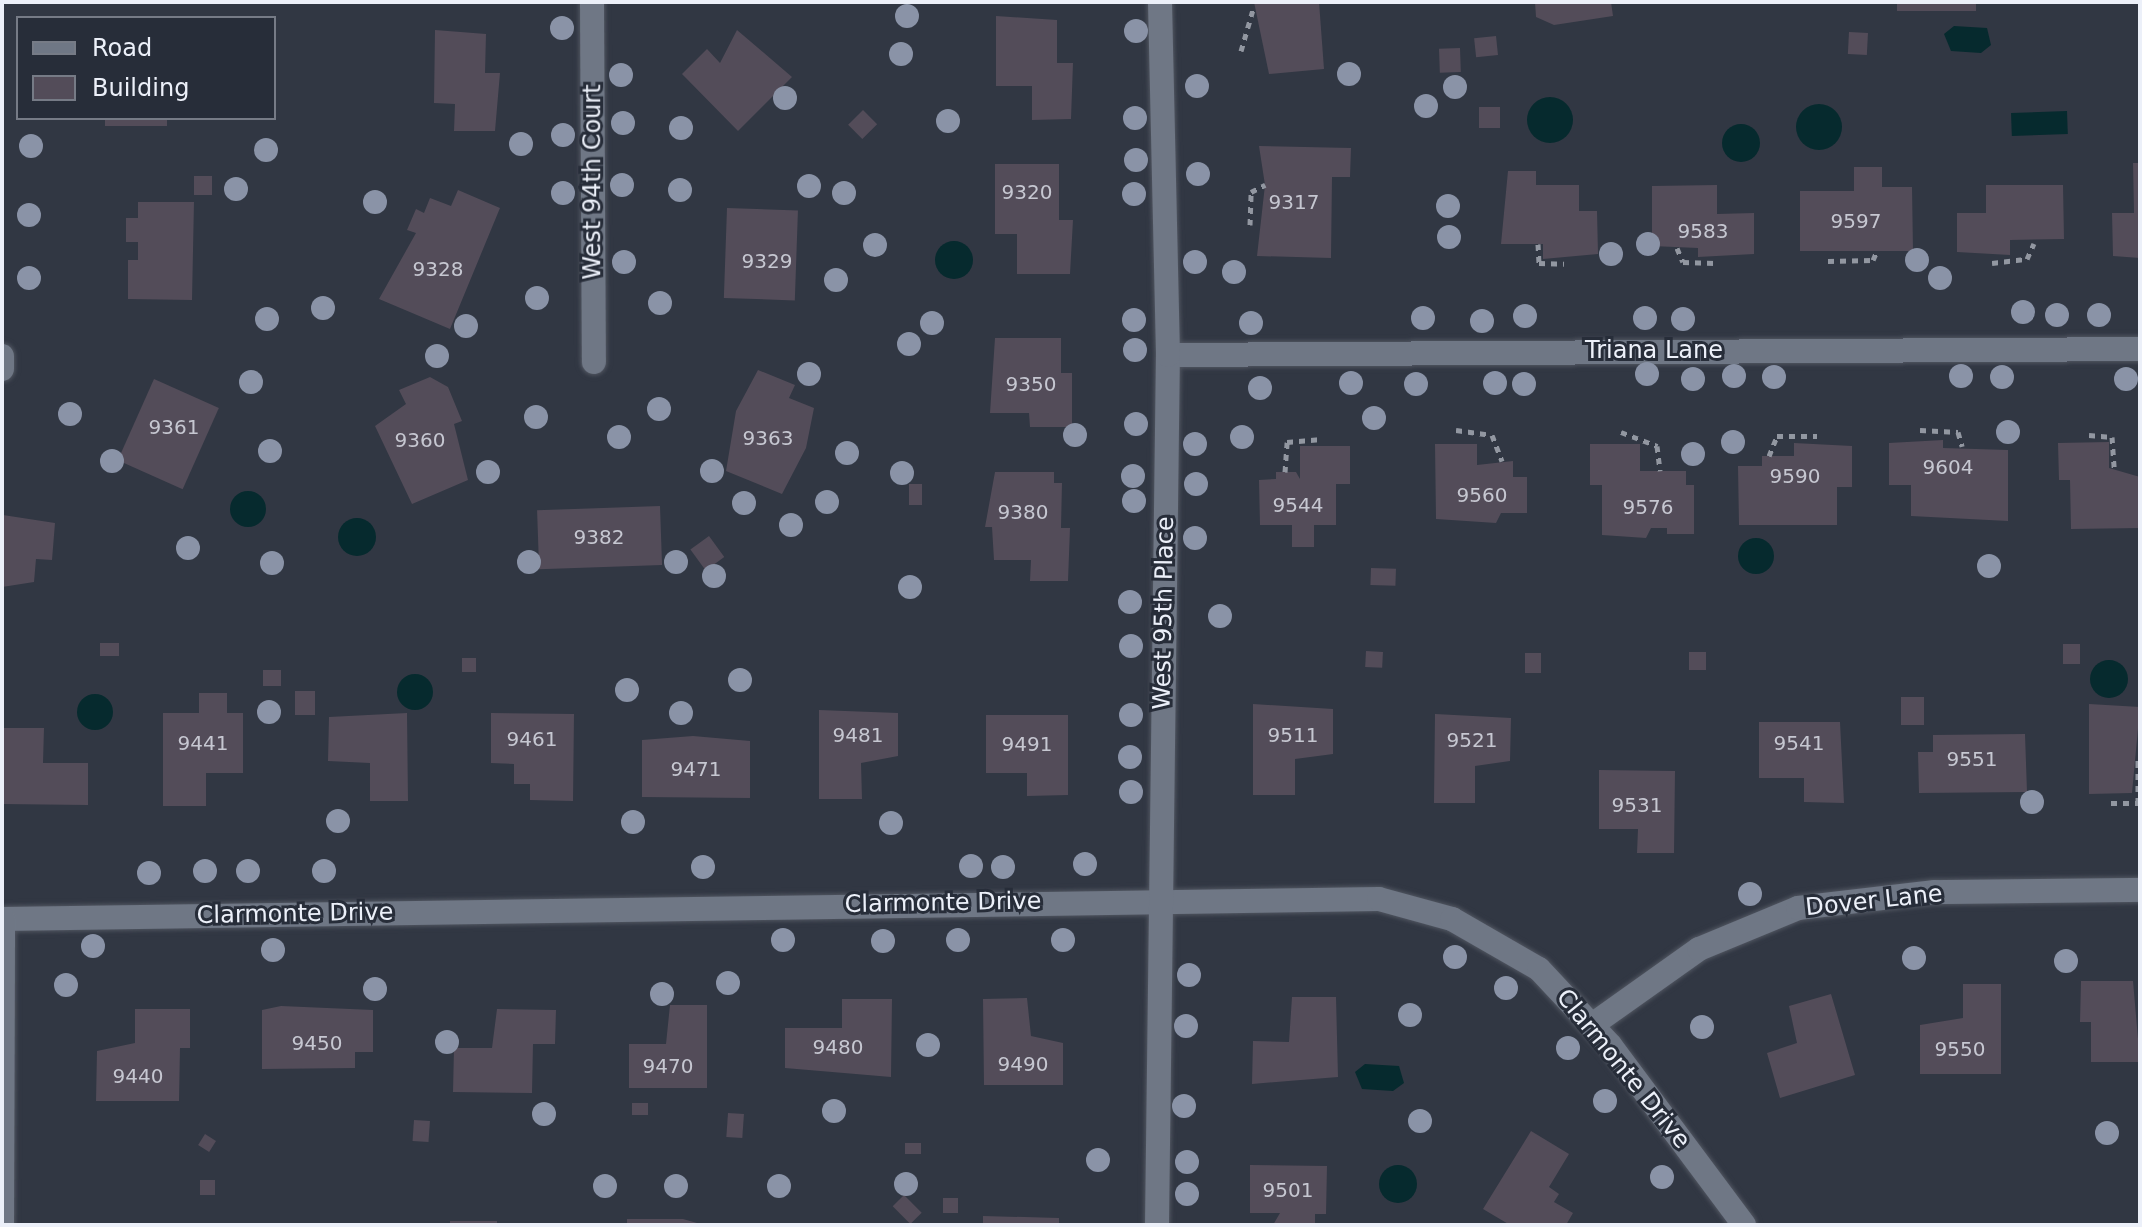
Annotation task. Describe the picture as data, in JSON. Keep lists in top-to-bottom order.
{
  "streets": {
    "street": [
      "West 94th Court",
      "Triana Lane",
      "West 95th Place",
      "Dover Lane",
      "Clarmonte Drive"
    ]
  },
  "crossings": [
    ["Triana Lane", "West 95th Place"],
    ["West 95th Place", "Clarmonte Drive"],
    ["Dover Lane", "Clarmonte Drive"]
  ],
  "house_numbers": [
    "9320",
    "9317",
    "9597",
    "9583",
    "9329",
    "9328",
    "9350",
    "9361",
    "9363",
    "9360",
    "9604",
    "9590",
    "9560",
    "9544",
    "9576",
    "9380",
    "9382",
    "9481",
    "9511",
    "9461",
    "9521",
    "9441",
    "9541",
    "9491",
    "9551",
    "9471",
    "9531",
    "9450",
    "9480",
    "9550",
    "9490",
    "9470",
    "9440",
    "9501"
  ],
  "legend": ["Road", "Building"]
}
